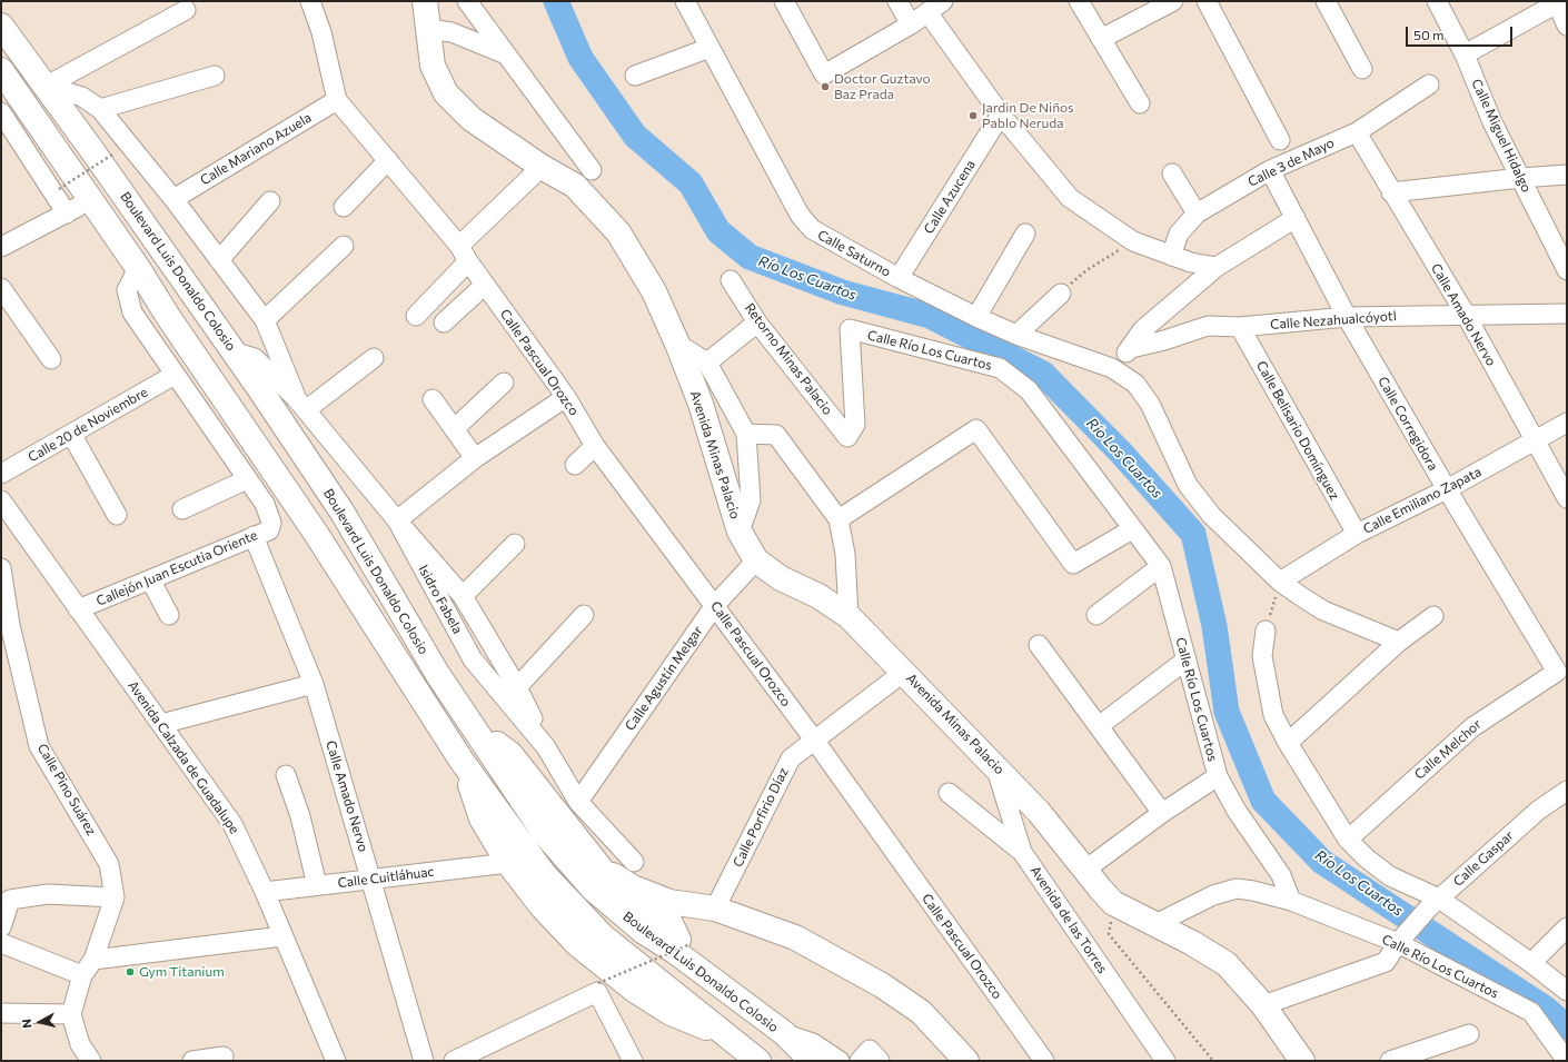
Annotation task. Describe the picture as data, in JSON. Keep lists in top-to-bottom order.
{
  "streets": {
    "main road": ["Boulevard Luis Donaldo Colosio", "Avenida Minas Palacio"],
    "street": [
      "Calle Miguel Hidalgo",
      "Calle Mariano Azuela",
      "Calle 3 de Mayo",
      "Calle Azucena",
      "Calle Saturno",
      "Calle Amado Nervo",
      "Calle Nezahualcóyotl",
      "Calle Río Los Cuartos",
      "Retorno Minas Palacio",
      "Calle Pascual Orozco",
      "Calle Corregidora",
      "Calle 20 de Noviembre",
      "Calle Belisario Domínguez",
      "Calle Emiliano Zapata",
      "Callejón Juan Escutia Oriente",
      "Isidro Fabela",
      "Calle Agustín Melgar",
      "Calle Melchor",
      "Avenida Calzada de Guadalupe",
      "Calle Pino Suárez",
      "Calle Porfirio Díaz",
      "Calle Gaspar",
      "Calle Cuitláhuac",
      "Avenida de las Torres"
    ]
  },
  "crossings": [
    ["Calle Mariano Azuela", "Calle Pascual Orozco"],
    ["Calle 3 de Mayo", "Calle Amado Nervo"],
    ["Calle 3 de Mayo", "Calle Corregidora"],
    ["Calle Azucena", "Calle Saturno"],
    ["Calle Saturno", "Calle Emiliano Zapata"],
    ["Boulevard Luis Donaldo Colosio", "Isidro Fabela"],
    ["Calle Amado Nervo", "Calle Nezahualcóyotl"],
    ["Calle Amado Nervo", "Calle Emiliano Zapata"],
    ["Calle Amado Nervo", "Callejón Juan Escutia Oriente"],
    ["Calle Amado Nervo", "Calle Cuitláhuac"],
    ["Calle Nezahualcóyotl", "Calle Corregidora"],
    ["Calle Nezahualcóyotl", "Calle Belisario Domínguez"],
    ["Calle Río Los Cuartos", "Retorno Minas Palacio"],
    ["Calle Río Los Cuartos", "Calle Gaspar"],
    ["Calle Pascual Orozco", "Calle Agustín Melgar"],
    ["Calle Pascual Orozco", "Calle Porfirio Díaz"],
    ["Calle Corregidora", "Calle Emiliano Zapata"],
    ["Calle Corregidora", "Calle Melchor"],
    ["Calle Belisario Domínguez", "Calle Emiliano Zapata"],
    ["Avenida Minas Palacio", "Calle Agustín Melgar"],
    ["Avenida Minas Palacio", "Calle Porfirio Díaz"],
    ["Avenida Minas Palacio", "Calle Gaspar"],
    ["Avenida Minas Palacio", "Avenida de las Torres"],
    ["Callejón Juan Escutia Oriente", "Avenida Calzada de Guadalupe"],
    ["Isidro Fabela", "Calle Agustín Melgar"],
    ["Avenida Calzada de Guadalupe", "Calle Cuitláhuac"]
  ],
  "water": ["Río Los Cuartos"],
  "places": ["Doctor Guztavo Baz Prada", "Jardin De Niños Pablo Neruda", "Gym Titanium"],
  "scale_bar": "50 m",
  "north": "left"
}
